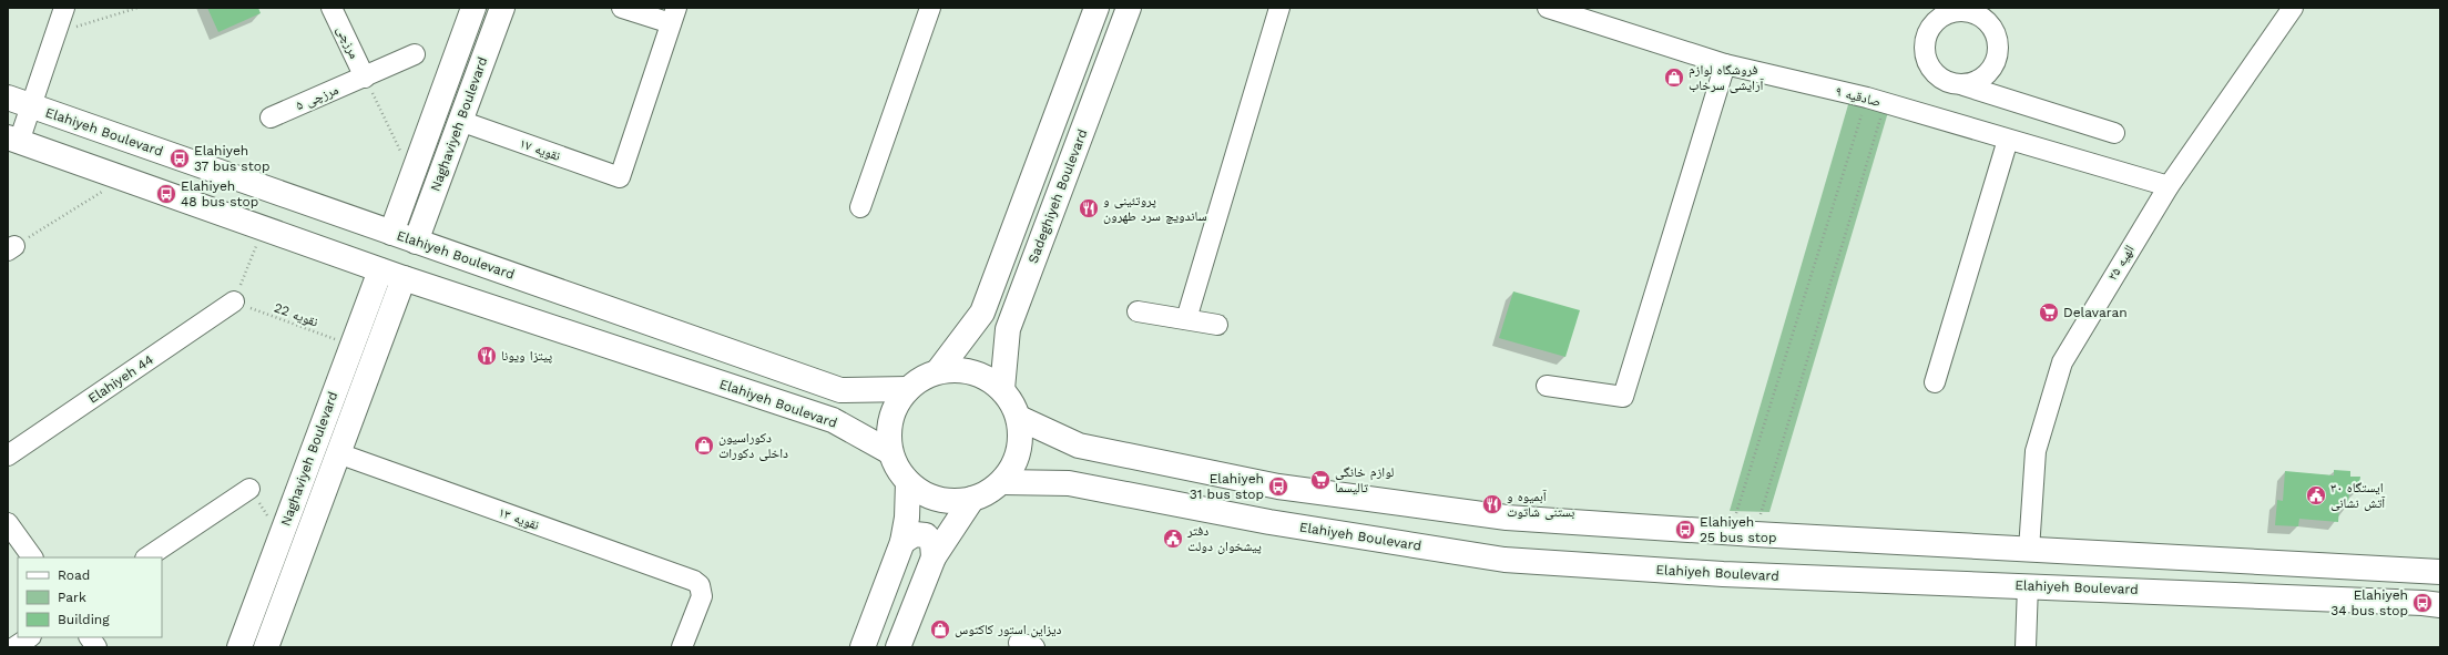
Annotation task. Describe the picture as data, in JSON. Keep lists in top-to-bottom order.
{
  "streets": {
    "main road": ["Naghaviyeh Boulevard", "Elahiyeh Boulevard", "Sadeghiyeh Boulevard"],
    "street": [
      "مرزچی",
      "صادقیه ۹",
      "مرزچی ۵",
      "نقویه ۱۷",
      "الهیه ۲۵",
      "Elahiyeh 44",
      "نقویه ۱۳"
    ],
    "path": ["نقویه 22"]
  },
  "crossings": [
    ["مرزچی", "مرزچی ۵"],
    ["صادقیه ۹", "الهیه ۲۵"],
    ["Naghaviyeh Boulevard", "Elahiyeh Boulevard"],
    ["Naghaviyeh Boulevard", "نقویه ۱۷"],
    ["Naghaviyeh Boulevard", "نقویه 22"],
    ["Naghaviyeh Boulevard", "نقویه ۱۳"],
    ["Elahiyeh Boulevard", "Sadeghiyeh Boulevard"],
    ["نقویه 22", "Elahiyeh 44"]
  ],
  "places": {
    "shop": ["فروشگاه لوازم آرایشی سرخاب", "دکوراسیون داخلی دکورات", "دیزاین استور کاکتوس"],
    "bus stop": [
      "Elahiyeh 37 bus stop",
      "Elahiyeh 48 bus stop",
      "Elahiyeh 31 bus stop",
      "Elahiyeh 25 bus stop",
      "Elahiyeh 34 bus stop"
    ],
    "restaurant": ["پروتئینی و ساندویچ سرد طهرون", "پیتزا ویونا", "آبمیوه و بستنی شاتوت"],
    "supermarket": ["Delavaran", "لوازم خانگی تالیسما"],
    "public building": ["ایستگاه ۳۰ آتش نشانی", "دفتر پیشخوان دولت"]
  },
  "legend": ["Road", "Park", "Building"]
}
